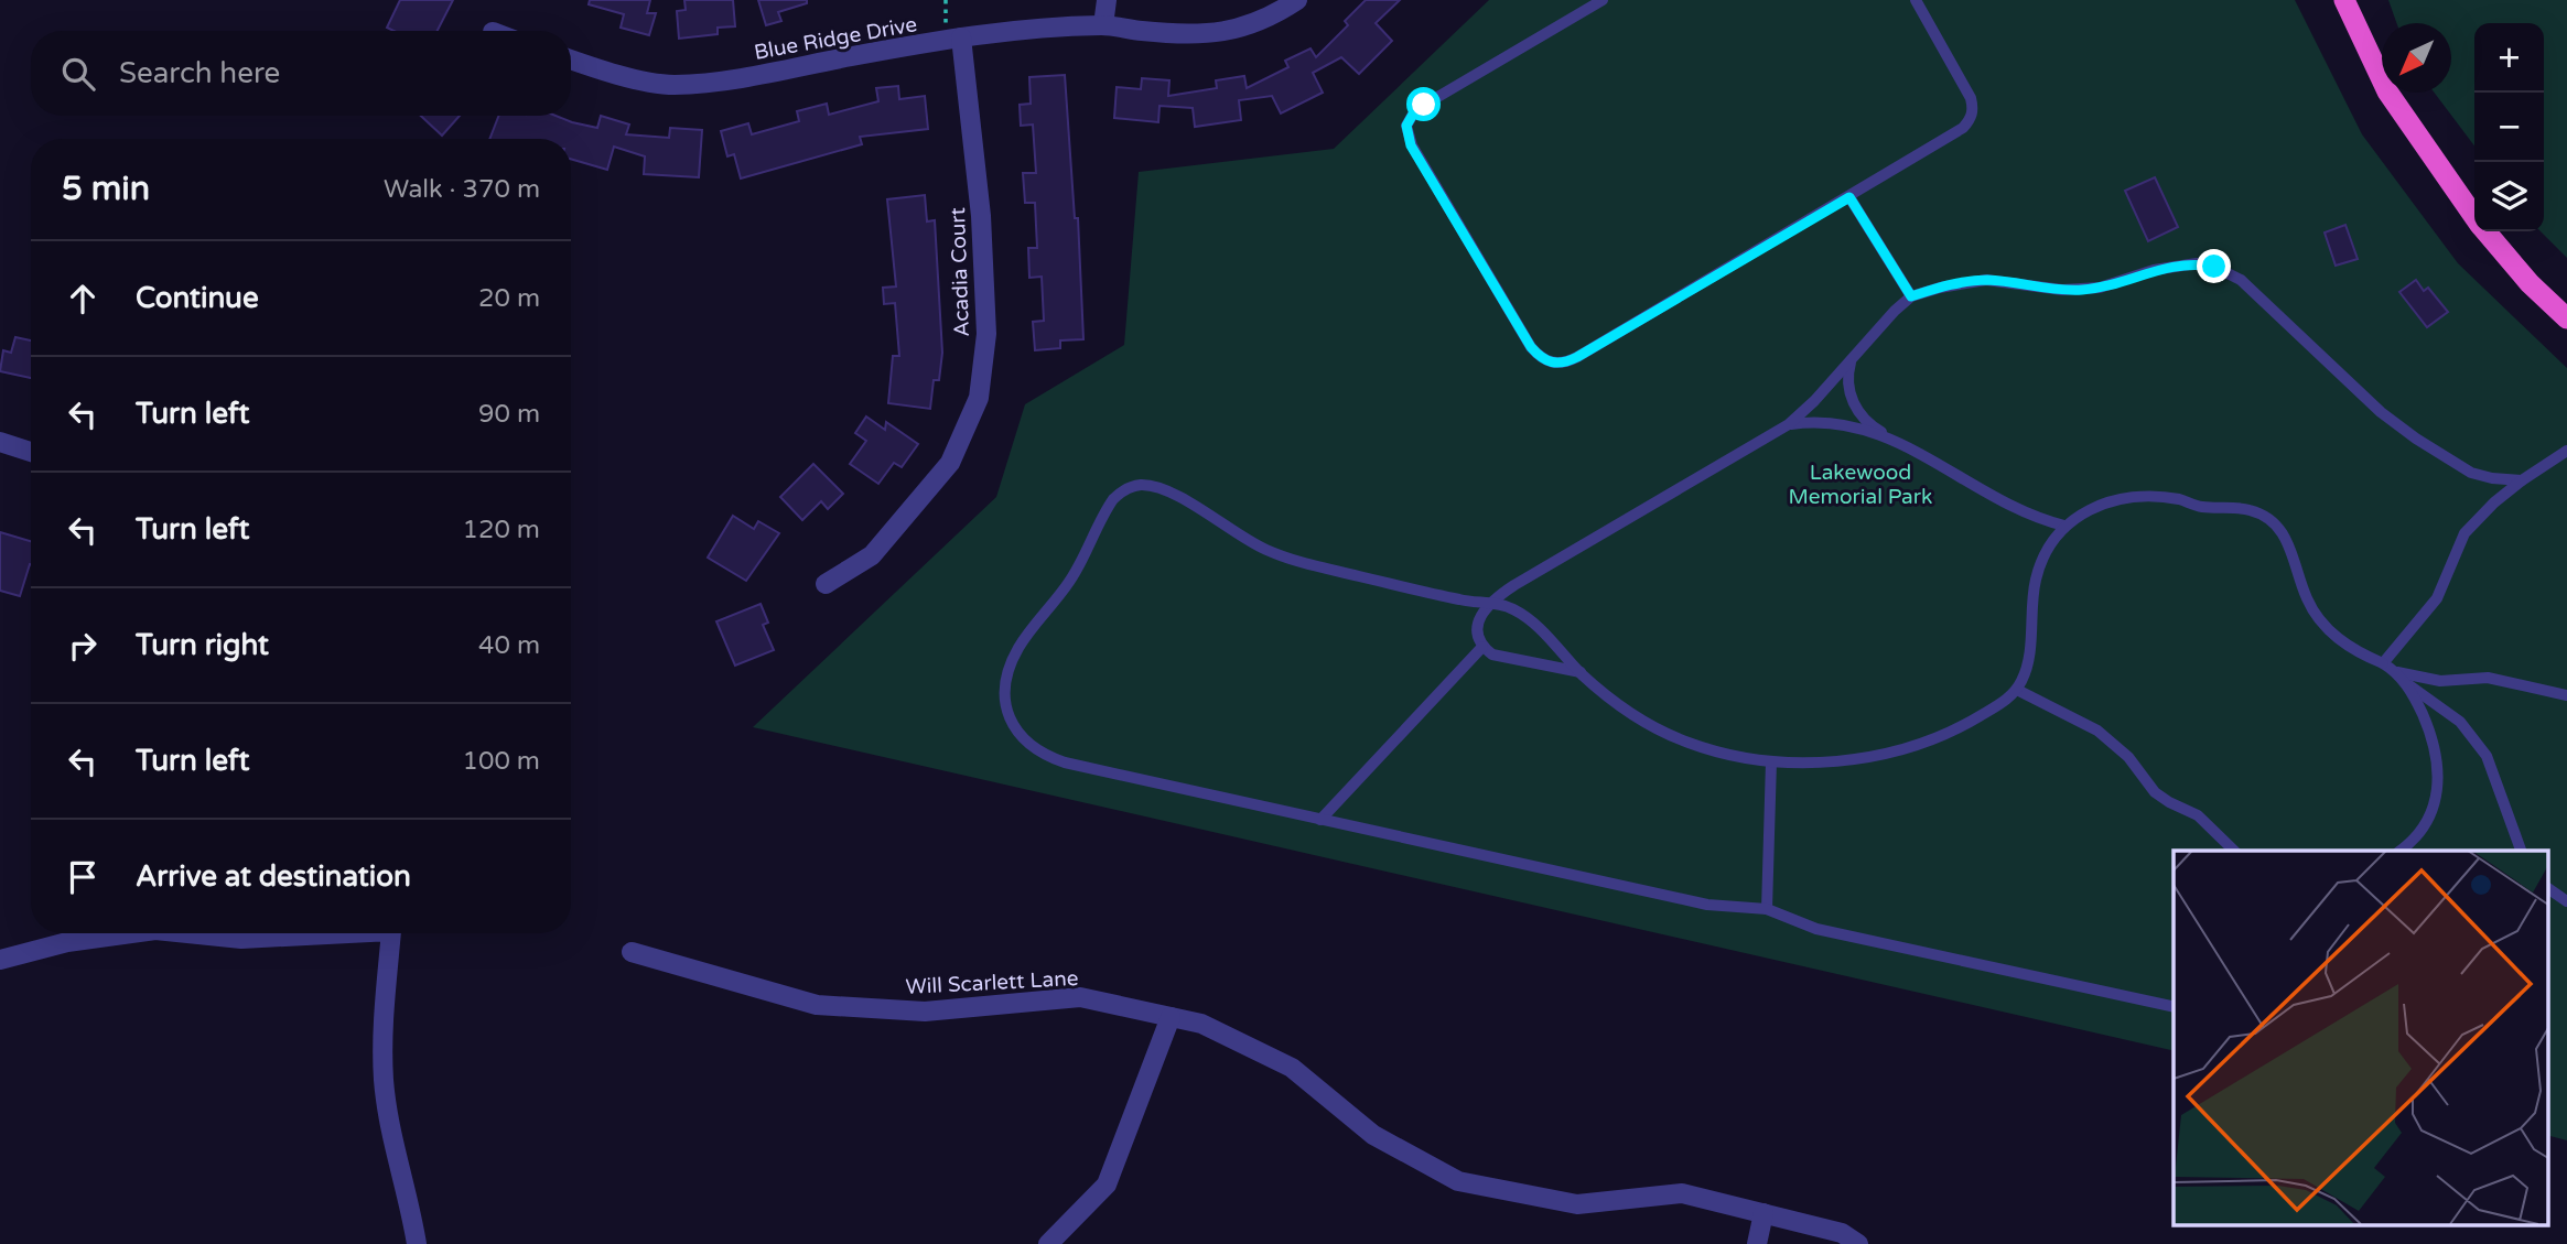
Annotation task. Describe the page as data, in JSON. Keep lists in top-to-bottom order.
{
  "streets": {
    "street": ["Blue Ridge Drive", "Acadia Court", "Will Scarlett Lane"]
  },
  "crossings": [
    ["Blue Ridge Drive", "Acadia Court"]
  ],
  "parks": ["Lakewood Memorial Park"],
  "north": "bottom left",
  "page": {
    "map_buttons": ["+", "−"],
    "search": "Search here",
    "heading": ["5 min", "Walk · 370 m"],
    "list": [
      ["Continue", "20 m"],
      ["Turn left", "90 m"],
      ["Turn left", "120 m"],
      ["Turn right", "40 m"],
      ["Turn left", "100 m"],
      "Arrive at destination"
    ]
  }
}
